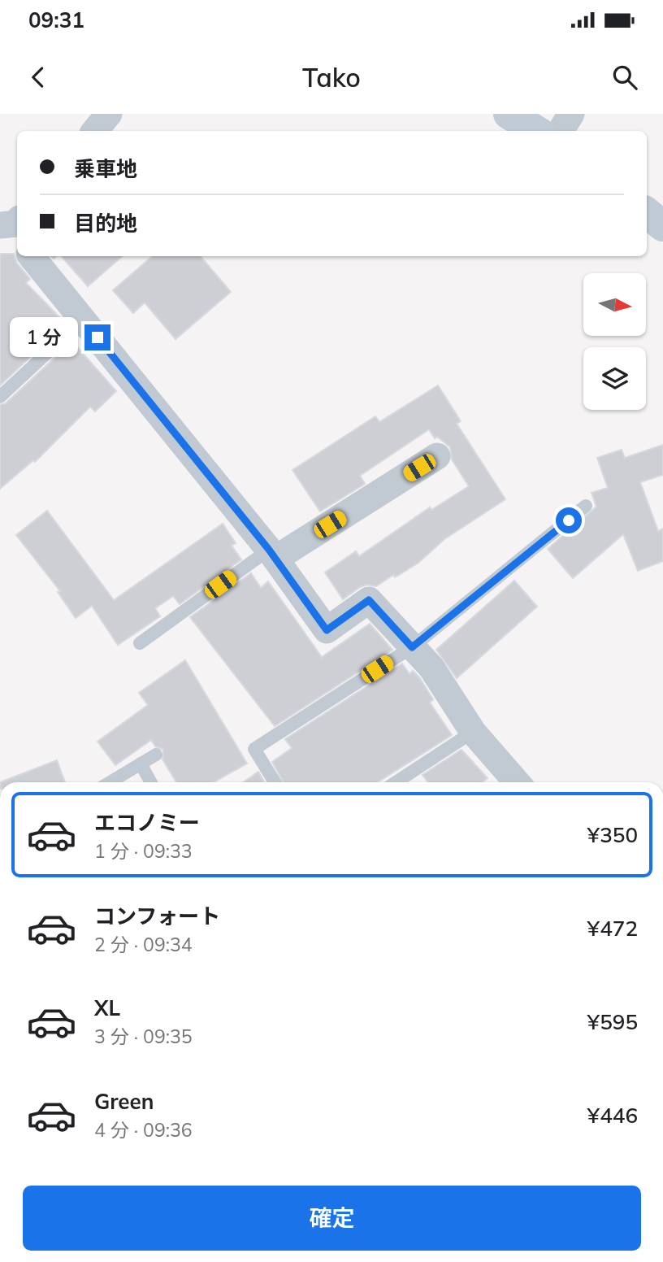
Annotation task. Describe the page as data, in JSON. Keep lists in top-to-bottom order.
{
  "north": "right",
  "page": {
    "status": "09:31",
    "header": "Tako",
    "banner": ["乗車地", "目的地"],
    "bubble": "1 分",
    "list": [
      {
        "name": "エコノミー",
        "note": "1 分 · 09:33",
        "value": "¥350"
      },
      {
        "name": "コンフォート",
        "note": "2 分 · 09:34",
        "value": "¥472"
      },
      {
        "name": "XL",
        "note": "3 分 · 09:35",
        "value": "¥595"
      },
      {
        "name": "Green",
        "note": "4 分 · 09:36",
        "value": "¥446"
      }
    ],
    "buttons": "確定"
  }
}
